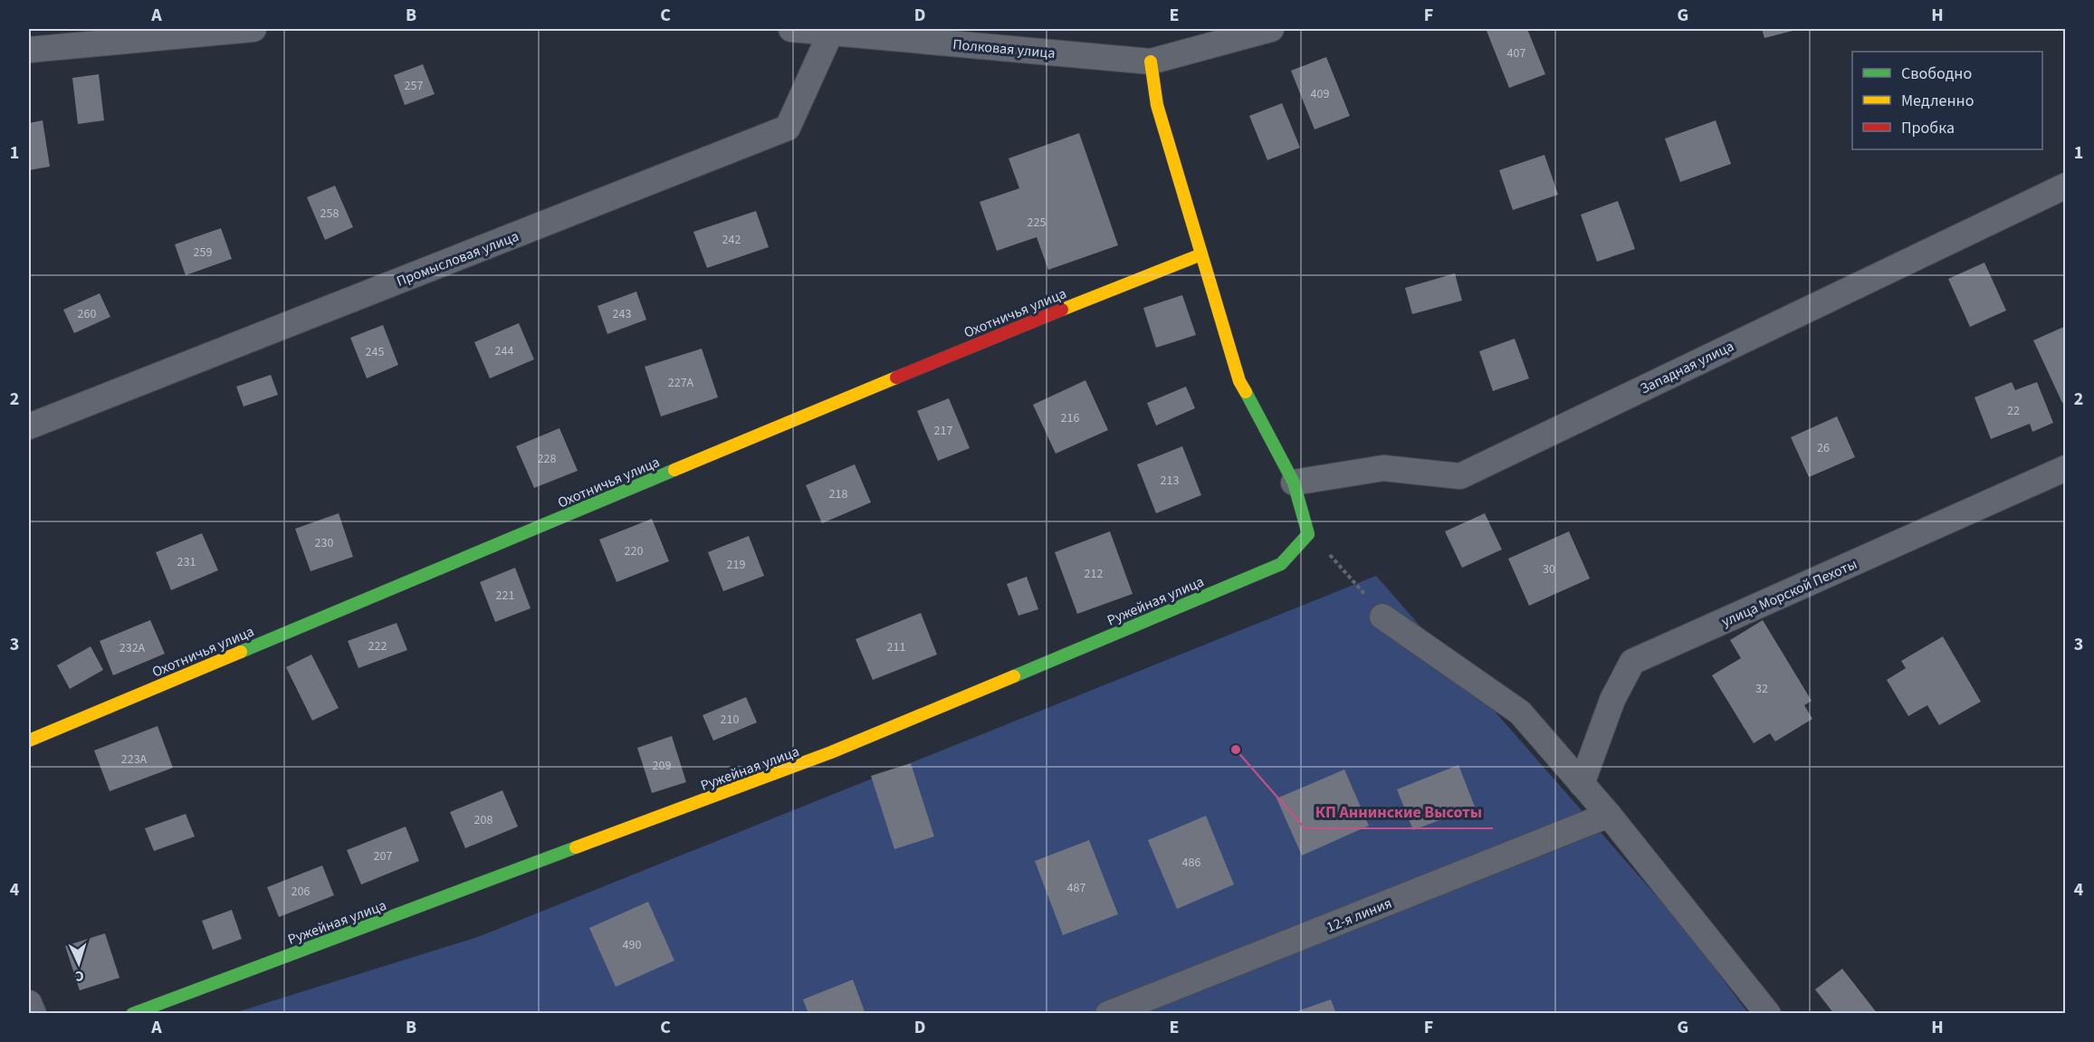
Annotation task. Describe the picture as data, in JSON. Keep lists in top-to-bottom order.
{
  "streets": {
    "street": [
      "Полковая улица",
      "Промысловая улица",
      "Охотничья улица",
      "Западная улица",
      "улица Морской Пехоты",
      "Ружейная улица",
      "12-я линия"
    ]
  },
  "crossings": [
    ["Полковая улица", "Промысловая улица"]
  ],
  "places": ["КП Аннинские Высоты"],
  "house_numbers": [
    "407",
    "257",
    "409",
    "258",
    "225",
    "242",
    "259",
    "260",
    "243",
    "244",
    "245",
    "227А",
    "22",
    "216",
    "217",
    "26",
    "228",
    "213",
    "218",
    "230",
    "220",
    "231",
    "219",
    "30",
    "212",
    "221",
    "222",
    "211",
    "232А",
    "32",
    "210",
    "223А",
    "209",
    "208",
    "207",
    "486",
    "487",
    "206",
    "490"
  ],
  "legend": ["Свободно", "Медленно", "Пробка"],
  "north": "bottom",
  "grid": {
    "columns": [
      "A",
      "B",
      "C",
      "D",
      "E",
      "F",
      "G",
      "H"
    ],
    "rows": [
      "1",
      "2",
      "3",
      "4"
    ]
  }
}
